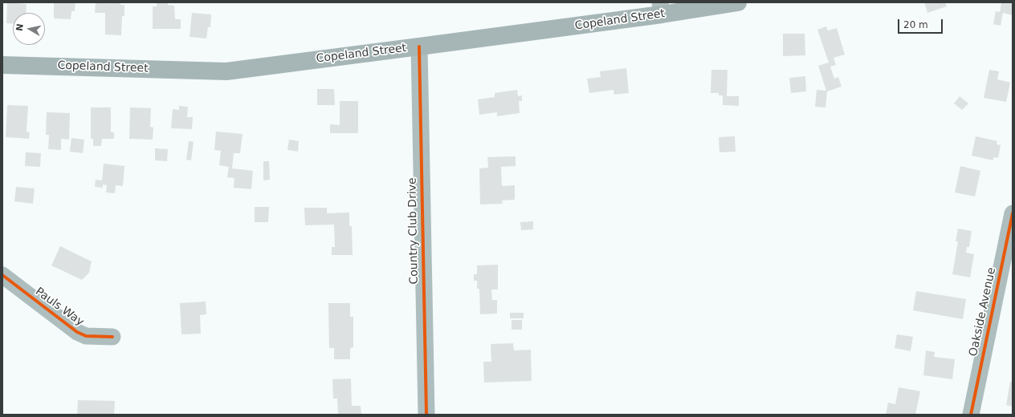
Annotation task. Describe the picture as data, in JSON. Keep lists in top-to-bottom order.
{
  "streets": {
    "main road": ["Copeland Street"],
    "street": ["Country Club Drive", "Pauls Way", "Oakside Avenue"]
  },
  "crossings": [
    ["Copeland Street", "Country Club Drive"]
  ],
  "scale_bar": "20 m",
  "north": "left"
}
